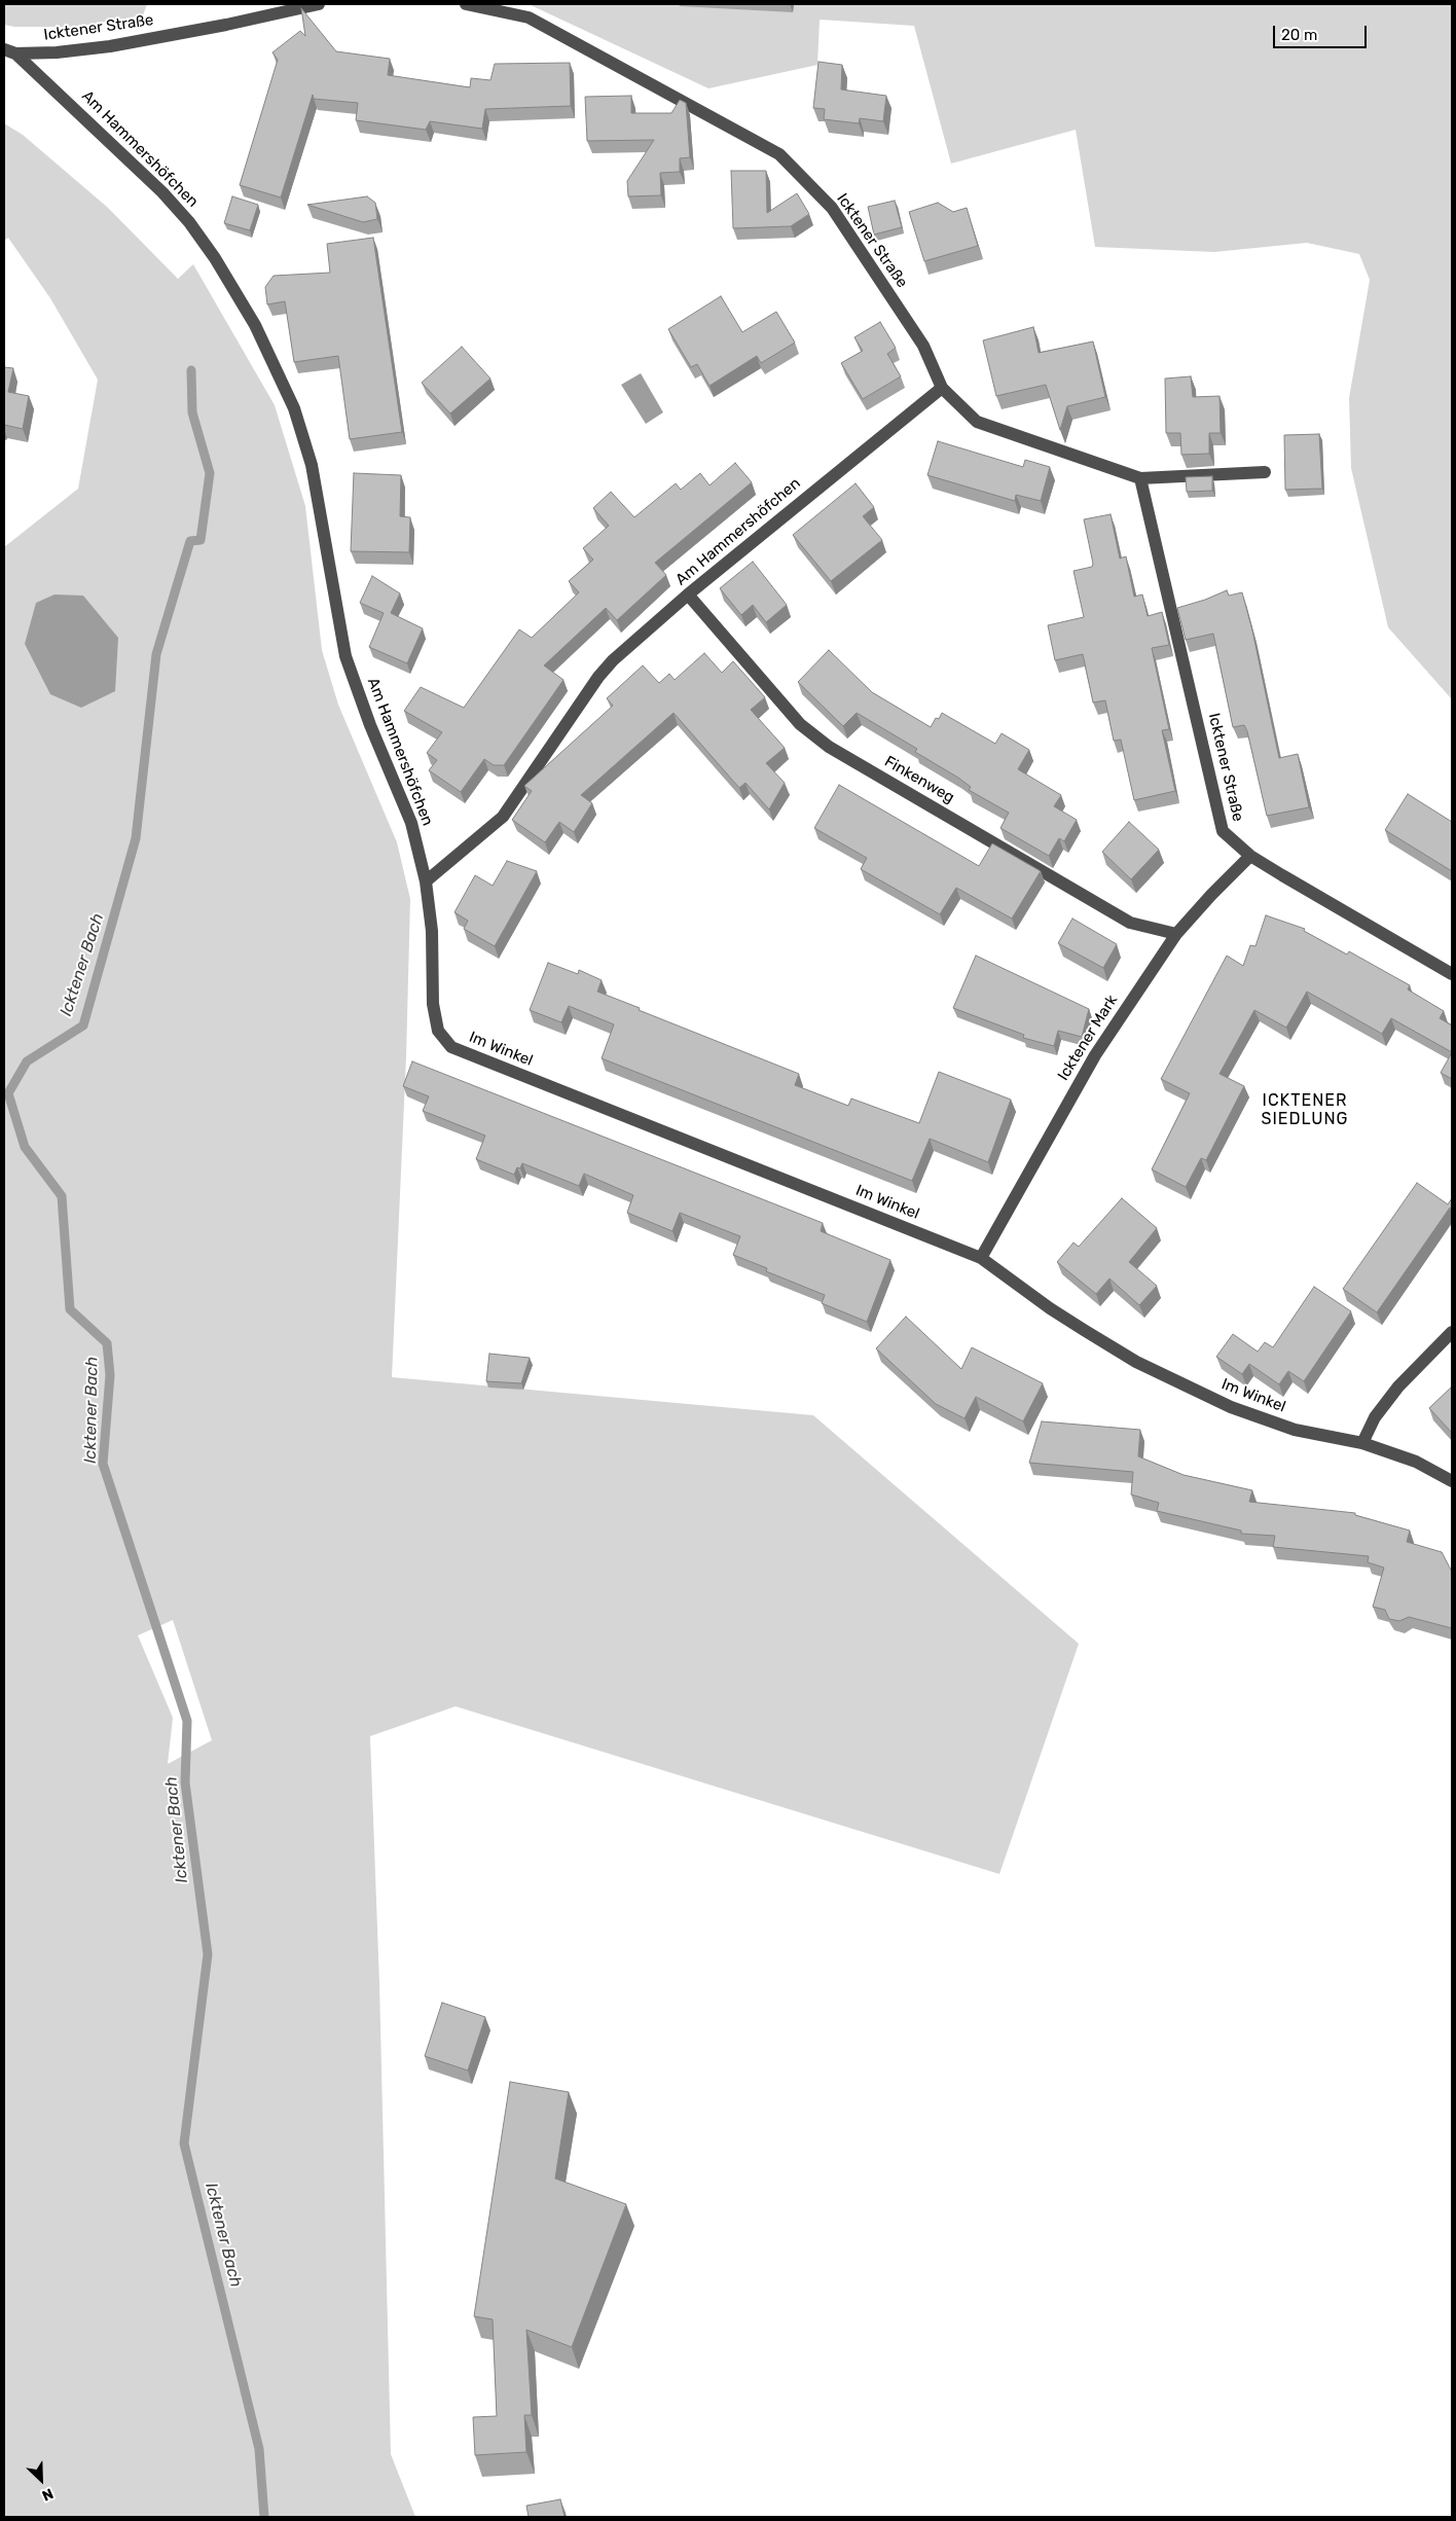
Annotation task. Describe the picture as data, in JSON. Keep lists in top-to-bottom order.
{
  "streets": {
    "street": [
      "Icktener Straße",
      "Am Hammershöfchen",
      "Finkenweg",
      "Icktener Mark",
      "Im Winkel"
    ]
  },
  "crossings": [
    ["Icktener Straße", "Am Hammershöfchen"],
    ["Icktener Straße", "Icktener Mark"],
    ["Am Hammershöfchen", "Finkenweg"],
    ["Am Hammershöfchen", "Im Winkel"],
    ["Finkenweg", "Icktener Mark"],
    ["Icktener Mark", "Im Winkel"]
  ],
  "districts": ["ICKTENER SIEDLUNG"],
  "water": ["Icktener Bach"],
  "scale_bar": "20 m",
  "north": "bottom right"
}
